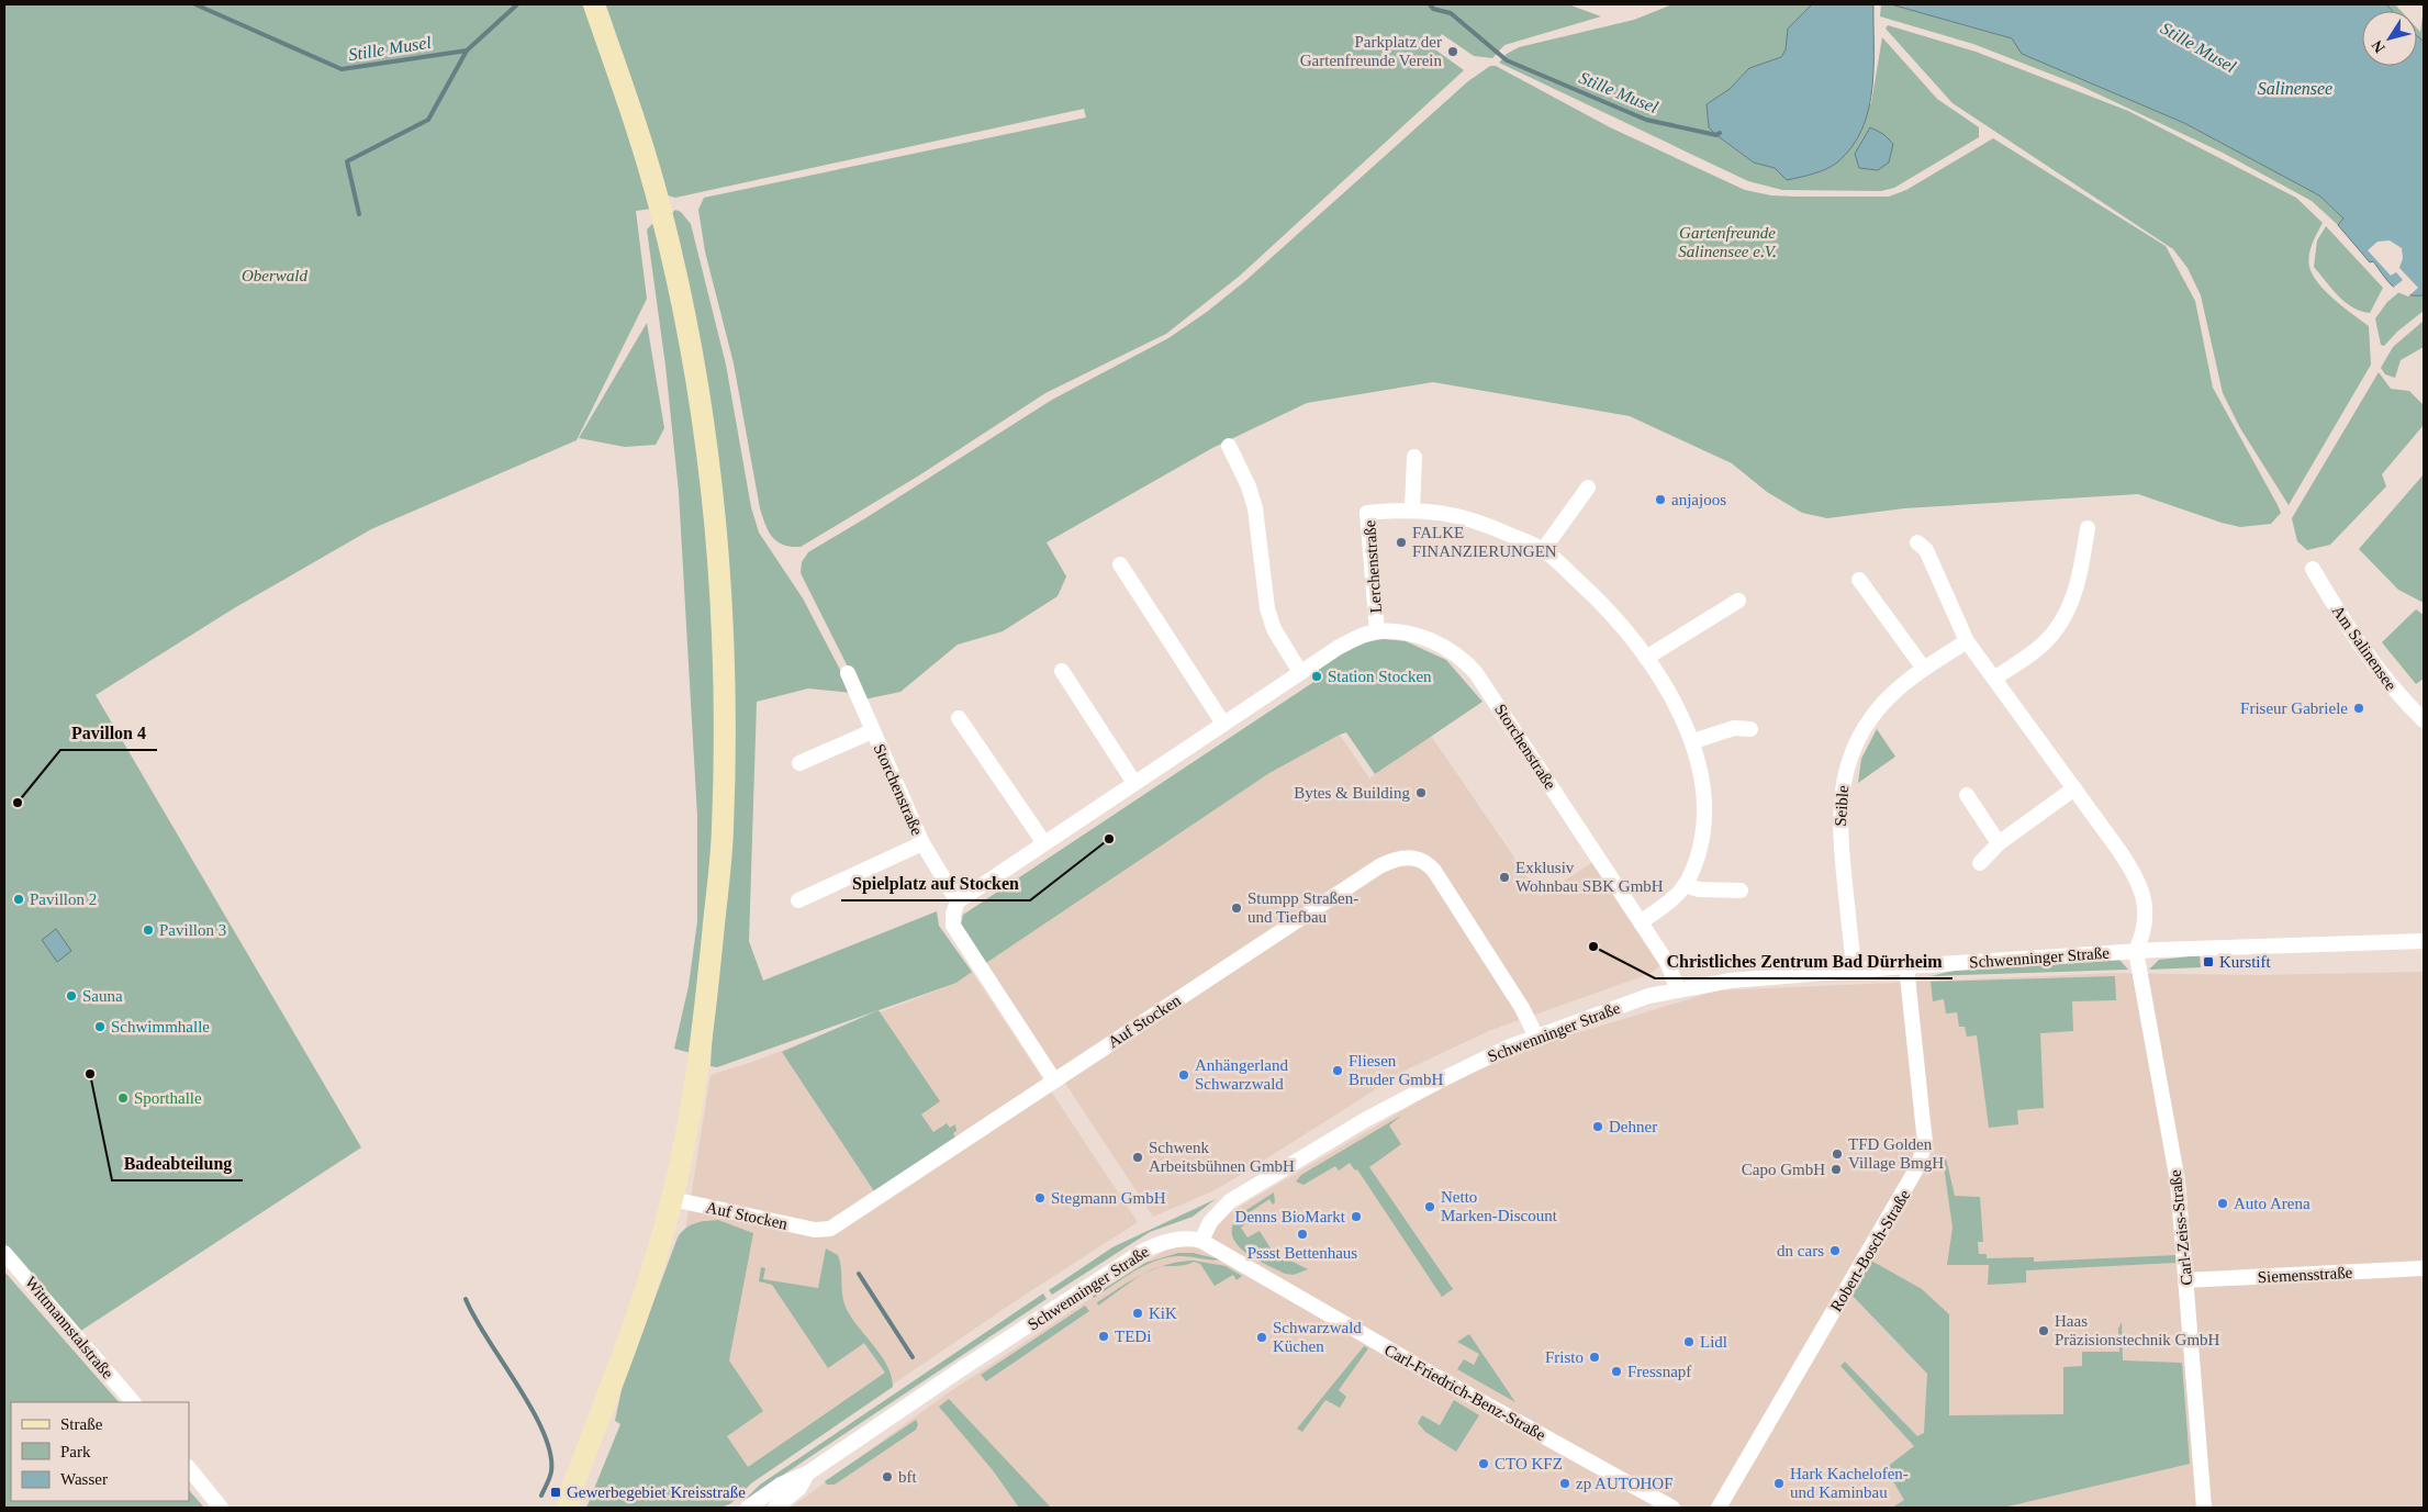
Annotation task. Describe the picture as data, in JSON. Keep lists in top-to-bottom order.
{
  "streets": {
    "street": [
      "Lerchenstraße",
      "Am Salinensee",
      "Storchenstraße",
      "Seible",
      "Schwenninger Straße",
      "Auf Stocken",
      "Carl-Zeiss-Straße",
      "Robert-Bosch-Straße",
      "Siemensstraße",
      "Wittmannstalstraße",
      "Carl-Friedrich-Benz-Straße"
    ]
  },
  "crossings": [
    ["Lerchenstraße", "Storchenstraße"],
    ["Storchenstraße", "Schwenninger Straße"],
    ["Seible", "Schwenninger Straße"],
    ["Schwenninger Straße", "Auf Stocken"],
    ["Schwenninger Straße", "Carl-Zeiss-Straße"],
    ["Schwenninger Straße", "Robert-Bosch-Straße"],
    ["Schwenninger Straße", "Carl-Friedrich-Benz-Straße"],
    ["Carl-Zeiss-Straße", "Siemensstraße"]
  ],
  "water": ["Stille Musel", "Salinensee"],
  "parks": ["Gartenfreunde Salinensee e.V.", "Oberwald"],
  "places": {
    "other": [
      "Parkplatz der Gartenfreunde Verein",
      "anjajoos",
      "FALKE FINANZIERUNGEN",
      "Station Stocken",
      "Friseur Gabriele",
      "Bytes & Building",
      "Pavillon 4",
      "Spielplatz auf Stocken",
      "Exklusiv Wohnbau SBK GmbH",
      "Pavillon 2",
      "Stumpp Straßen- und Tiefbau",
      "Pavillon 3",
      "Christliches Zentrum Bad Dürrheim",
      "Sauna",
      "Schwimmhalle",
      "Fliesen Bruder GmbH",
      "Badeabteilung",
      "Anhängerland Schwarzwald",
      "Sporthalle",
      "Dehner",
      "TFD Golden Village BmgH",
      "Schwenk Arbeitsbühnen GmbH",
      "Capo GmbH",
      "Stegmann GmbH",
      "Auto Arena",
      "Netto Marken-Discount",
      "Denns BioMarkt",
      "Pssst Bettenhaus",
      "dn cars",
      "KiK",
      "Haas Präzisionstechnik GmbH",
      "TEDi",
      "Schwarzwald Küchen",
      "Lidl",
      "Fristo",
      "Fressnapf",
      "CTO KFZ",
      "bft",
      "zp AUTOHOF",
      "Hark Kachelofen- und Kaminbau"
    ],
    "transit": ["Kurstift", "Gewerbegebiet Kreisstraße"]
  },
  "legend": ["Straße", "Park", "Wasser"],
  "north": "bottom left"
}
